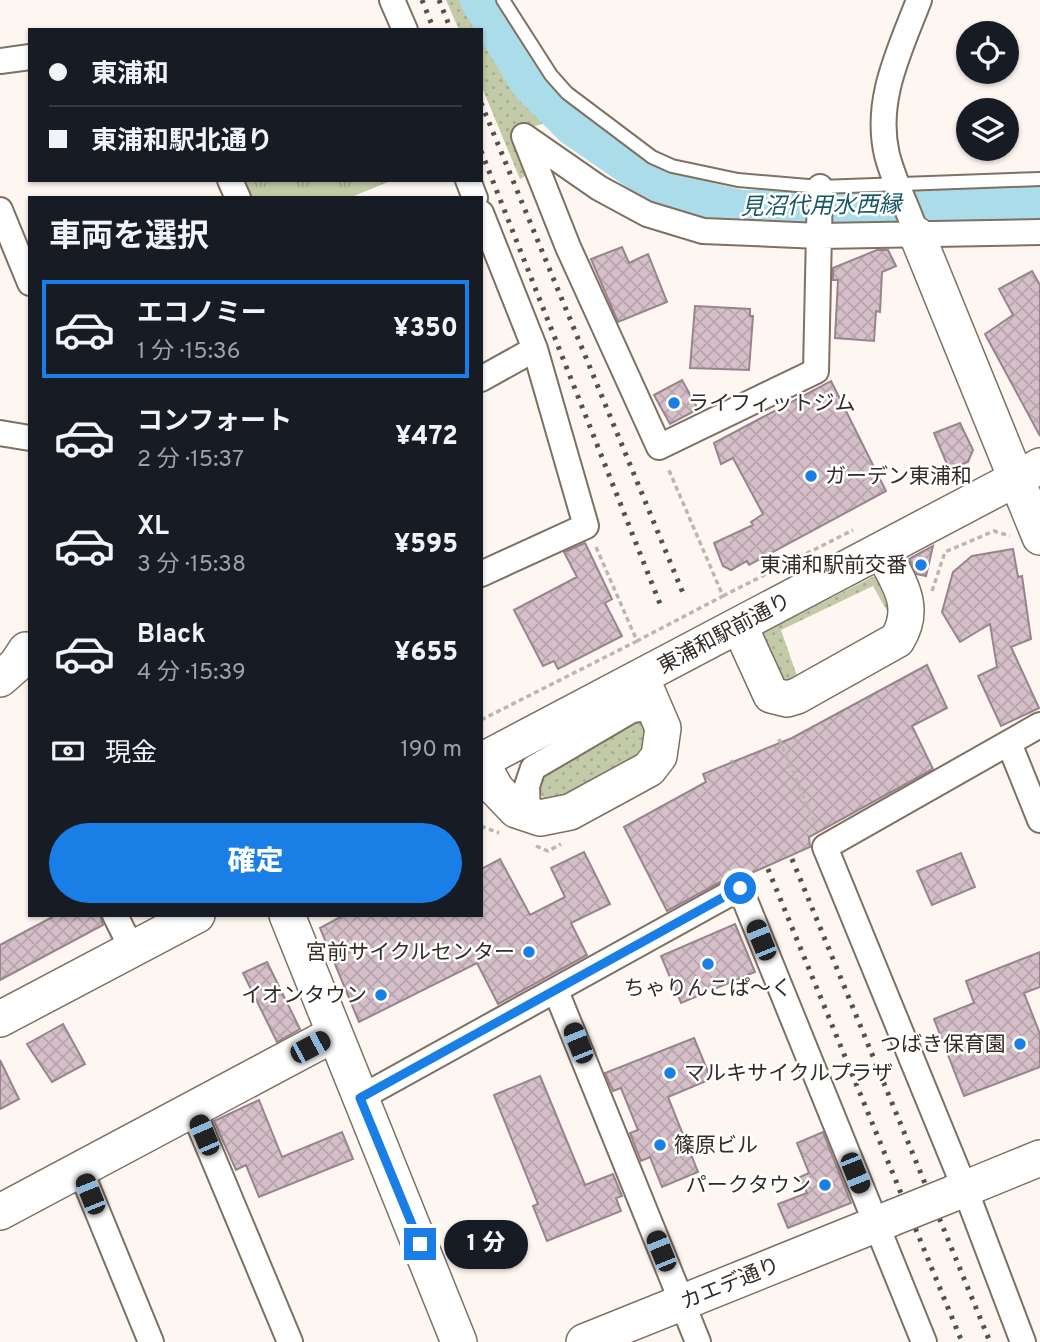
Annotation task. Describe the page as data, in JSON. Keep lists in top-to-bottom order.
{
  "streets": {
    "street": ["東浦和駅前通り", "カエデ通り"]
  },
  "water": ["見沼代用水西縁"],
  "places": [
    "ライフィットジム",
    "ガーデン東浦和",
    "東浦和駅前交番",
    "宮前サイクルセンター",
    "ちゃりんこぱ～く",
    "イオンタウン",
    "つばき保育園",
    "マルキサイクルプラザ",
    "篠原ビル",
    "パークタウン"
  ],
  "page": {
    "banner": ["東浦和", "東浦和駅北通り"],
    "heading": "車両を選択",
    "list": [
      {
        "name": "エコノミー",
        "note": "1 分 · 15:36",
        "value": "¥350"
      },
      {
        "name": "コンフォート",
        "note": "2 分 · 15:37",
        "value": "¥472"
      },
      {
        "name": "XL",
        "note": "3 分 · 15:38",
        "value": "¥595"
      },
      {
        "name": "Black",
        "note": "4 分 · 15:39",
        "value": "¥655"
      }
    ],
    "pay": ["現金", "190 m"],
    "buttons": "確定",
    "bubble": "1 分"
  }
}
